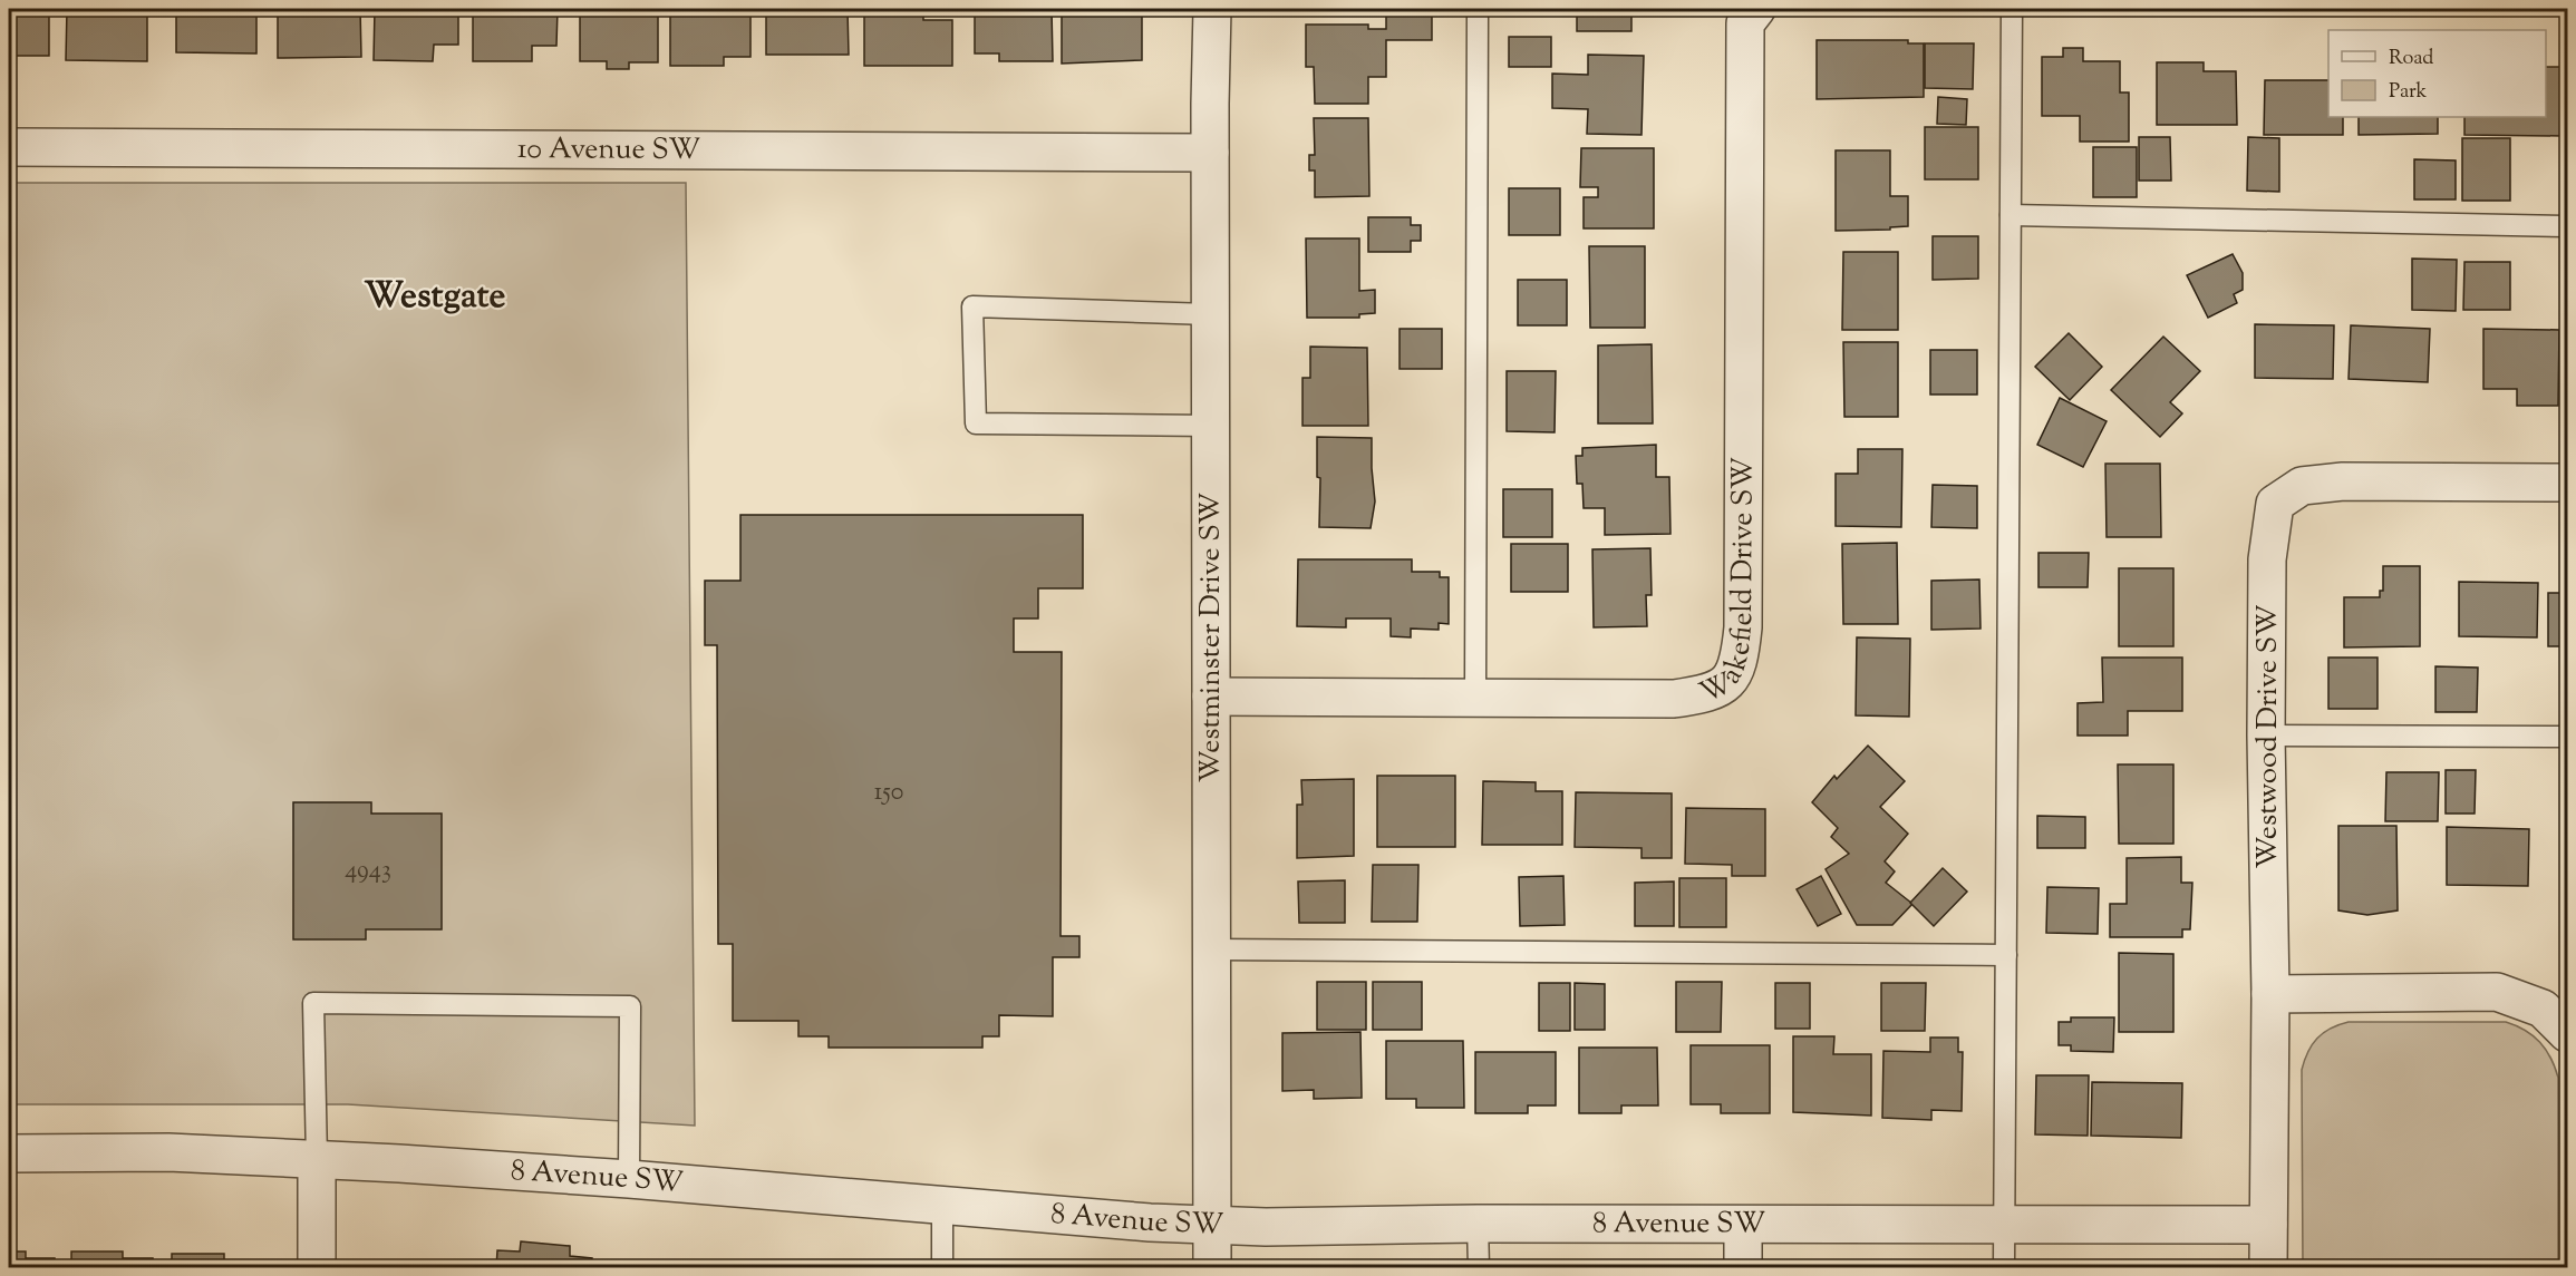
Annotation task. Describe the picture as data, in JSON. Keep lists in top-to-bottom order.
{
  "streets": {
    "street": [
      "10 Avenue SW",
      "Wakefield Drive SW",
      "Westminster Drive SW",
      "Westwood Drive SW",
      "8 Avenue SW"
    ]
  },
  "crossings": [
    ["10 Avenue SW", "Westminster Drive SW"],
    ["Wakefield Drive SW", "Westminster Drive SW"],
    ["Westminster Drive SW", "8 Avenue SW"],
    ["Westwood Drive SW", "8 Avenue SW"]
  ],
  "districts": ["Westgate"],
  "house_numbers": ["150", "4943"],
  "legend": ["Road", "Park"]
}
